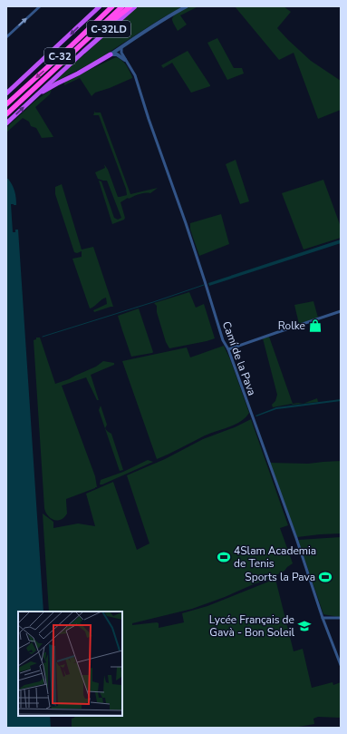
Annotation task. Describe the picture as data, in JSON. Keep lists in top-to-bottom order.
{
  "streets": {
    "highway": ["C-32LD", "C-32"],
    "street": ["Camí de la Pava"]
  },
  "places": {
    "shop": ["Rolke"],
    "sports": ["4Slam Academia de Tenis", "Sports la Pava"],
    "school or university": ["Lycée Français de Gavà - Bon Soleil"]
  }
}
